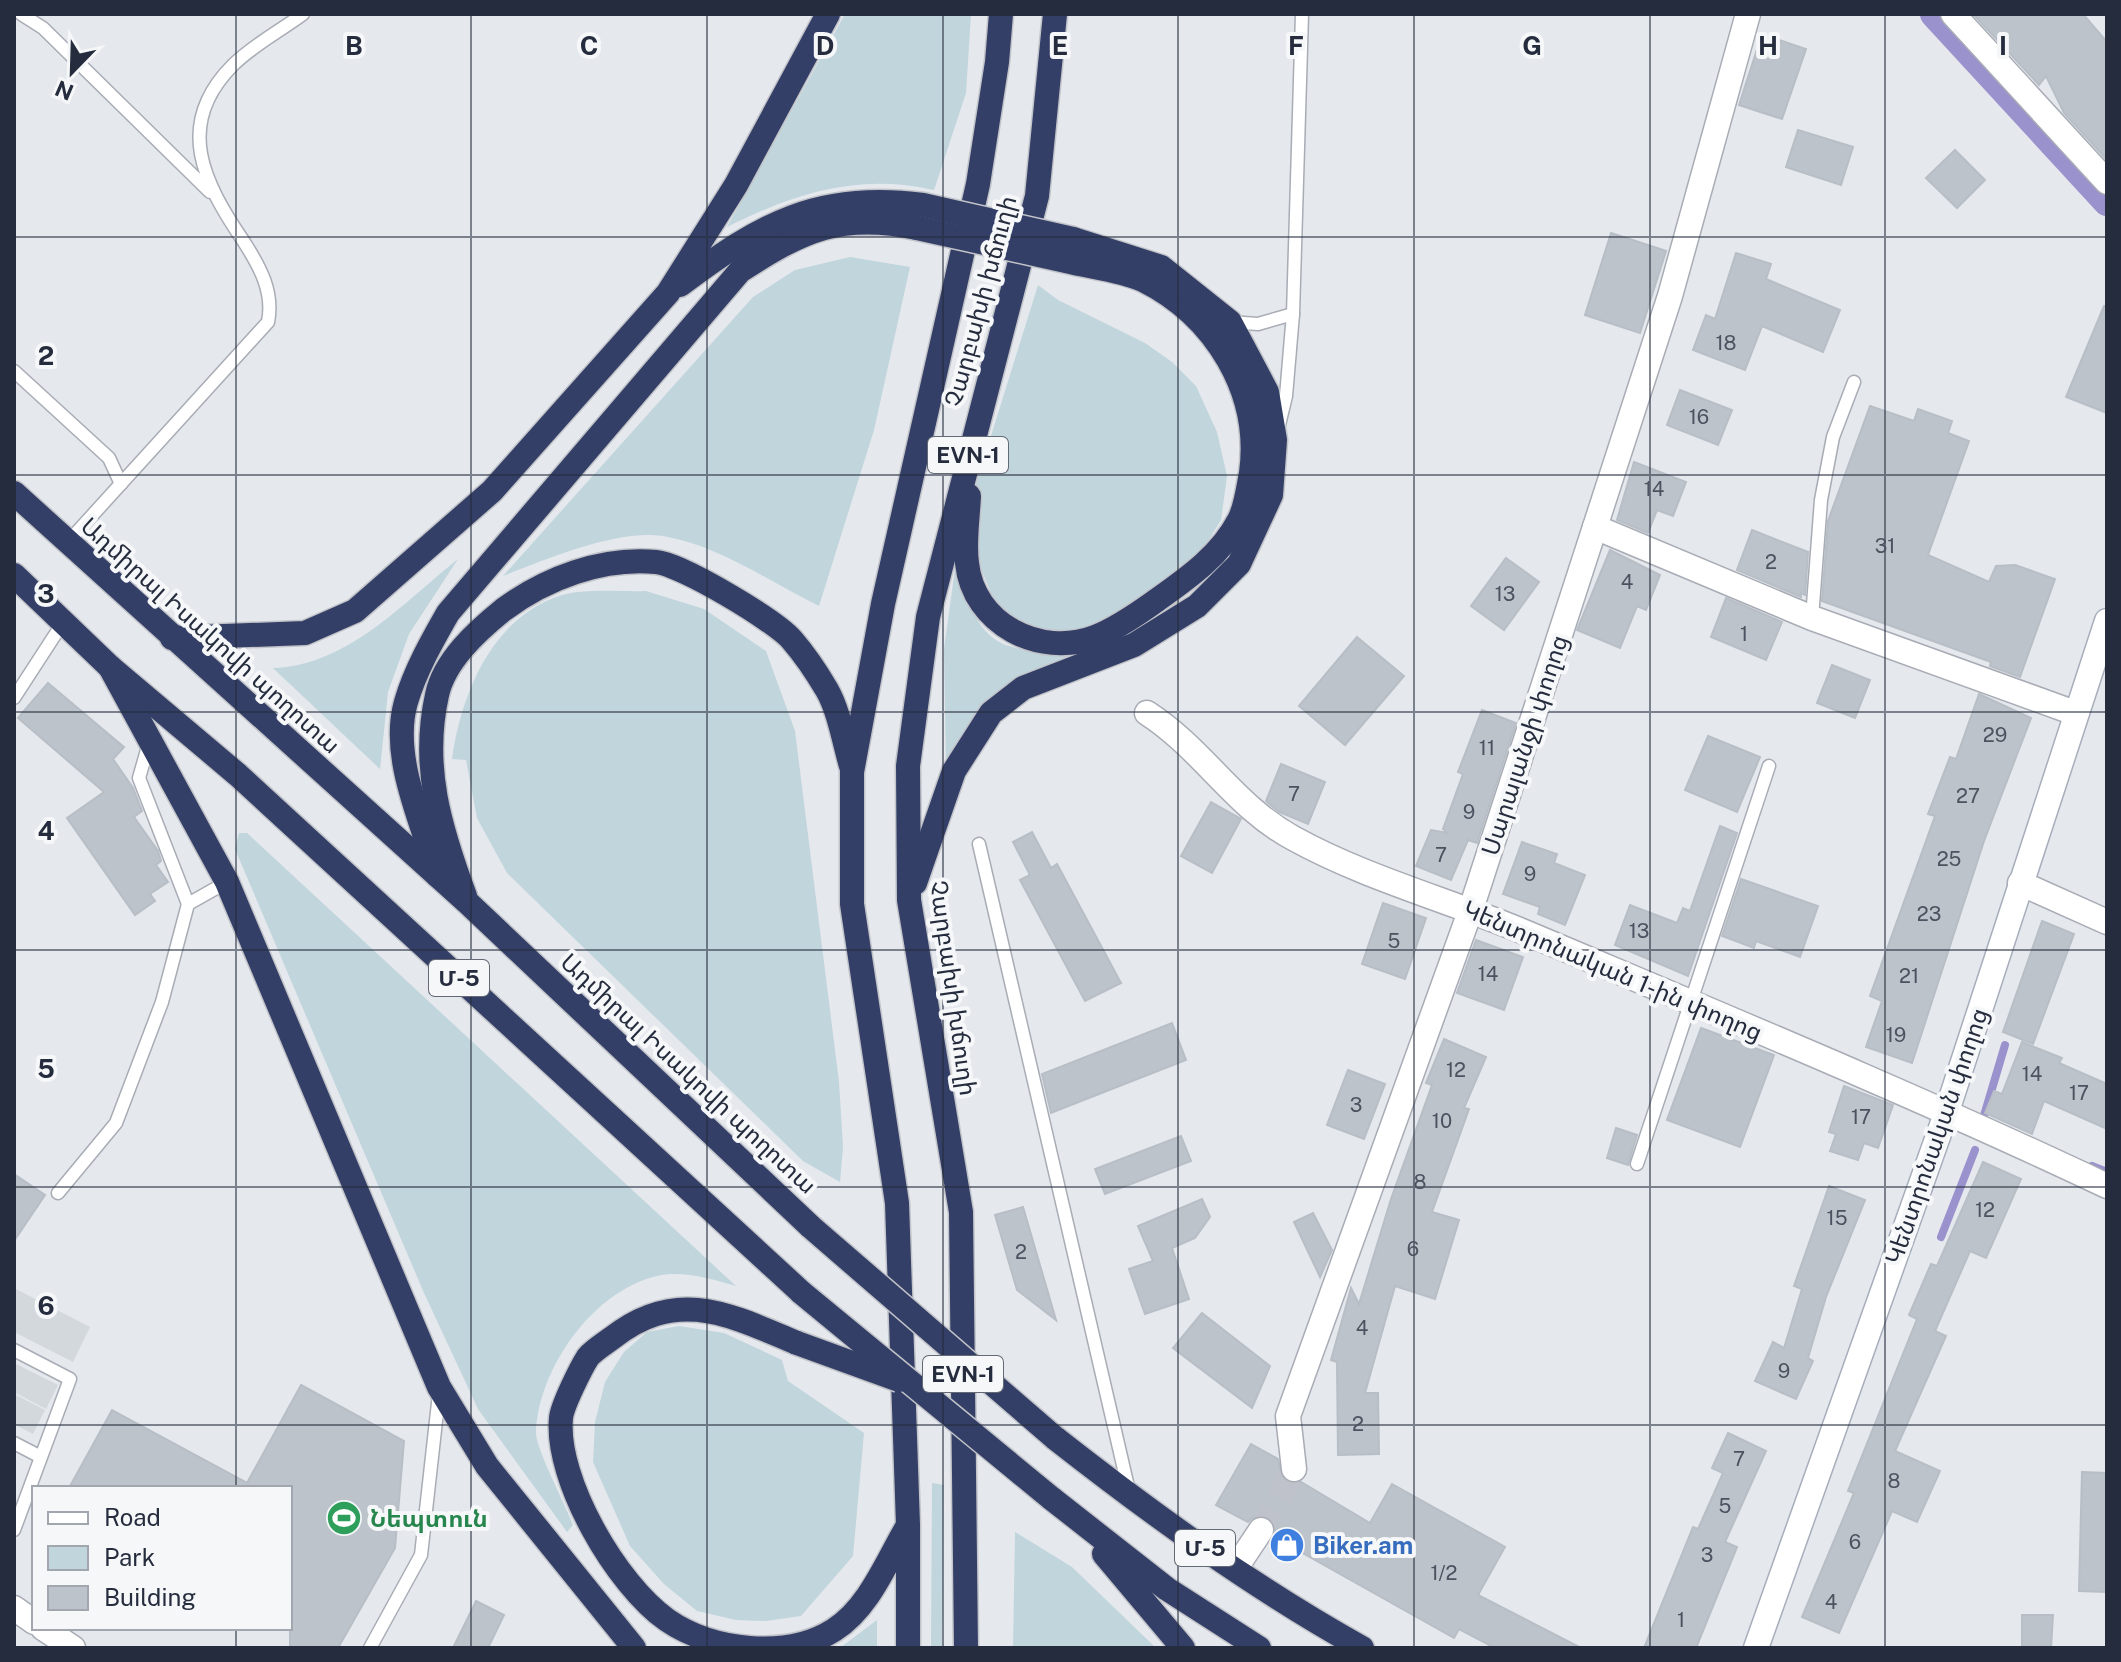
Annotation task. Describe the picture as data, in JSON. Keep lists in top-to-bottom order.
{
  "streets": {
    "highway": [
      "Չարբախի խճուղի",
      "EVN-1",
      "Ադմիրալ Իսակովի պողոտա",
      "Մ-5"
    ],
    "street": ["Սարալանջի փողոց", "Կենտրոնական 1-ին փողոց", "Կենտրոնական փողոց"]
  },
  "crossings": [
    ["Սարալանջի փողոց", "Կենտրոնական 1-ին փողոց"],
    ["Կենտրոնական 1-ին փողոց", "Կենտրոնական փողոց"]
  ],
  "places": {
    "sports": ["Նեպտուն"],
    "shop": ["Biker.am"]
  },
  "house_numbers": [
    "18",
    "16",
    "14",
    "31",
    "2",
    "4",
    "13",
    "1",
    "29",
    "11",
    "7",
    "27",
    "9",
    "7",
    "25",
    "9",
    "23",
    "13",
    "5",
    "14",
    "21",
    "19",
    "12",
    "14",
    "17",
    "3",
    "17",
    "10",
    "8",
    "12",
    "15",
    "6",
    "2",
    "4",
    "9",
    "2",
    "7",
    "8",
    "5",
    "6",
    "3",
    "1/2",
    "4",
    "1"
  ],
  "legend": ["Road", "Park", "Building"],
  "north": "bottom left",
  "grid": {
    "columns": [
      "B",
      "C",
      "D",
      "E",
      "F",
      "G",
      "H",
      "I"
    ],
    "rows": [
      "2",
      "3",
      "4",
      "5",
      "6"
    ]
  }
}
